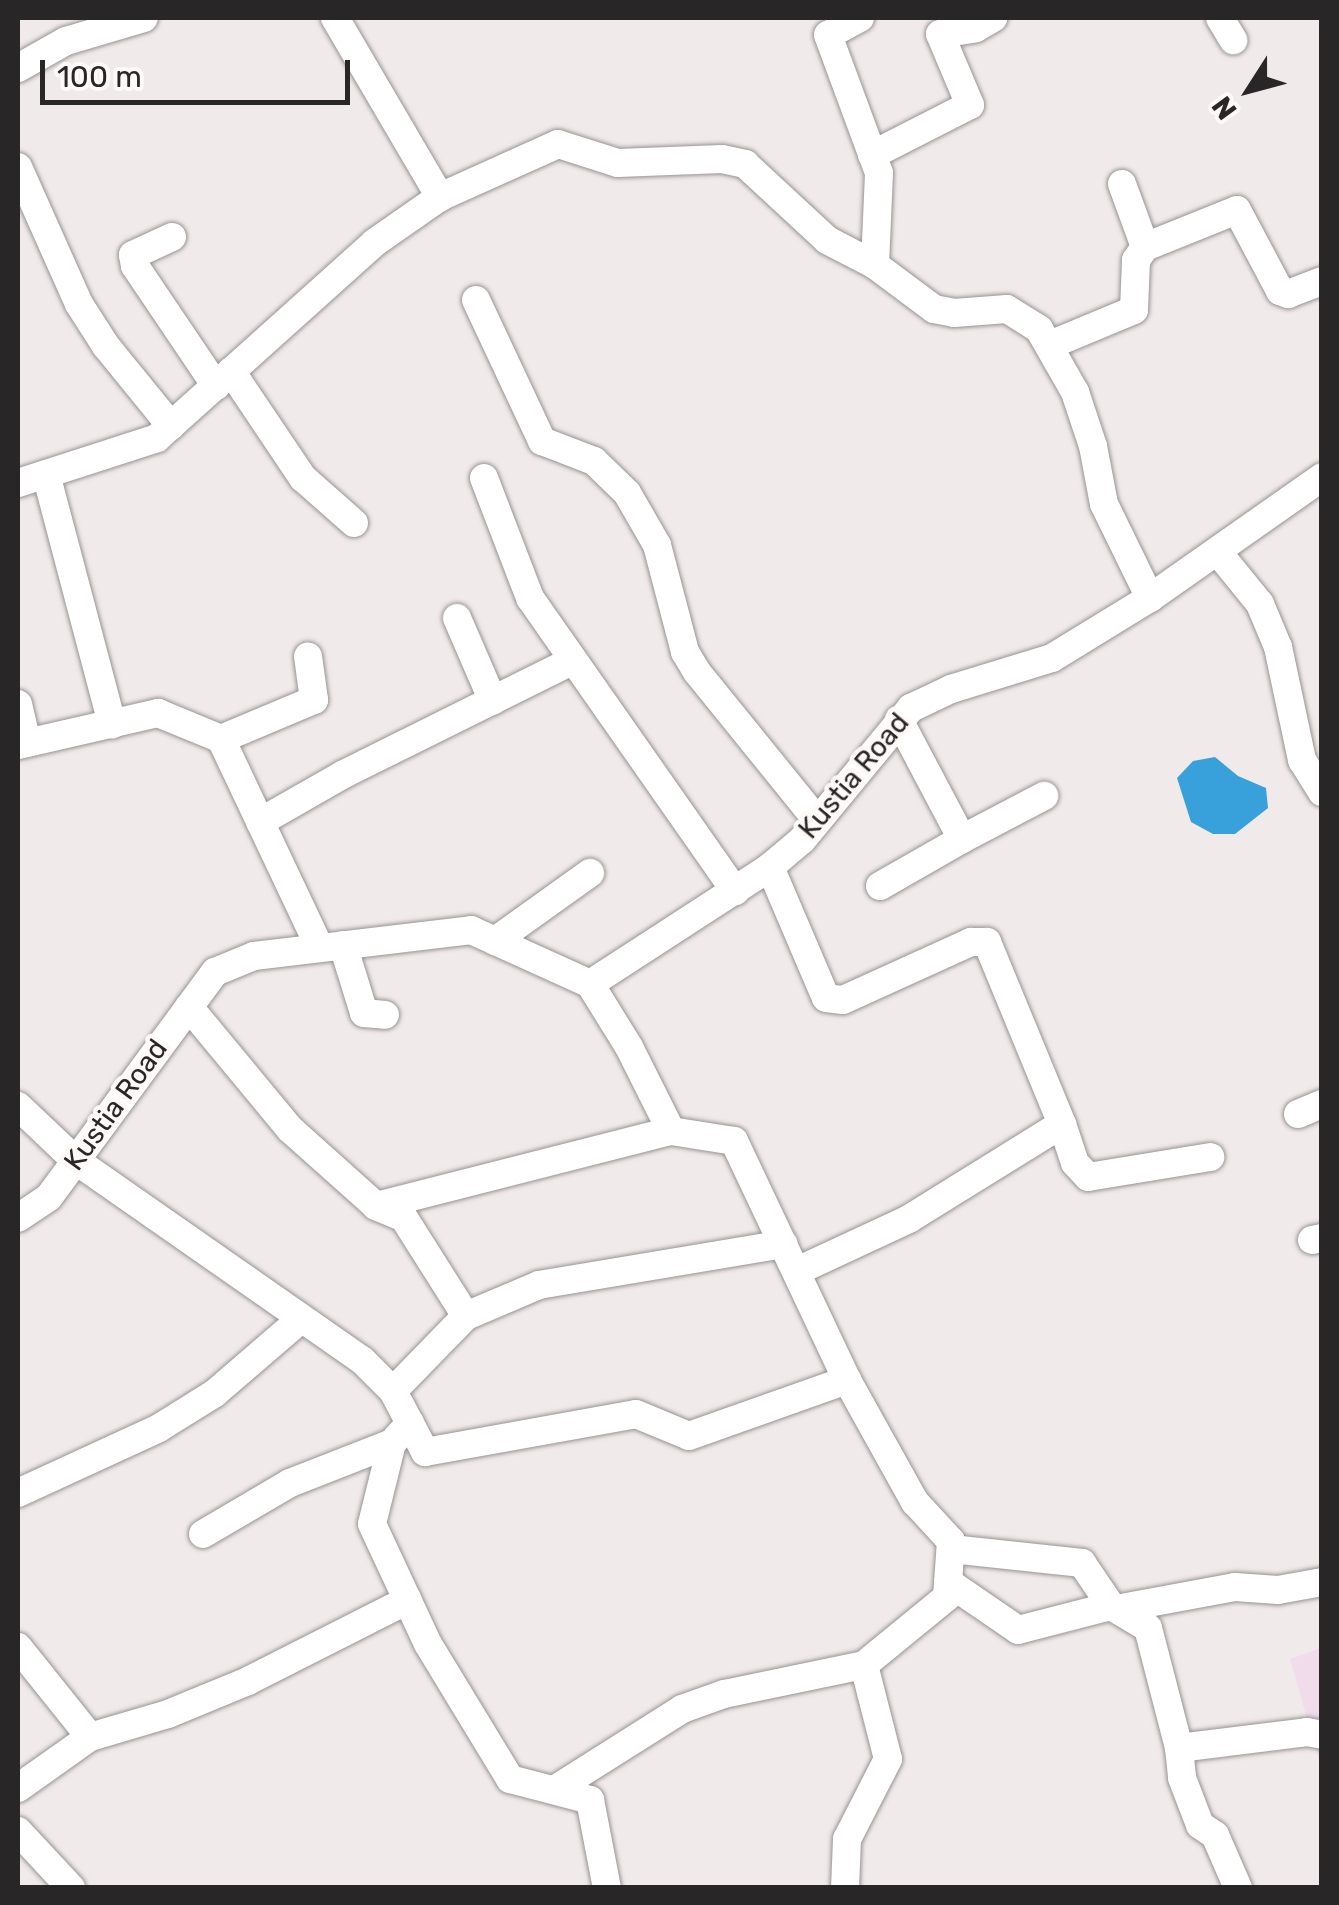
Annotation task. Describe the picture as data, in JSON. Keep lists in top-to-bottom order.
{
  "streets": {
    "street": ["Kustia Road"]
  },
  "scale_bar": "100 m",
  "north": "bottom left"
}
